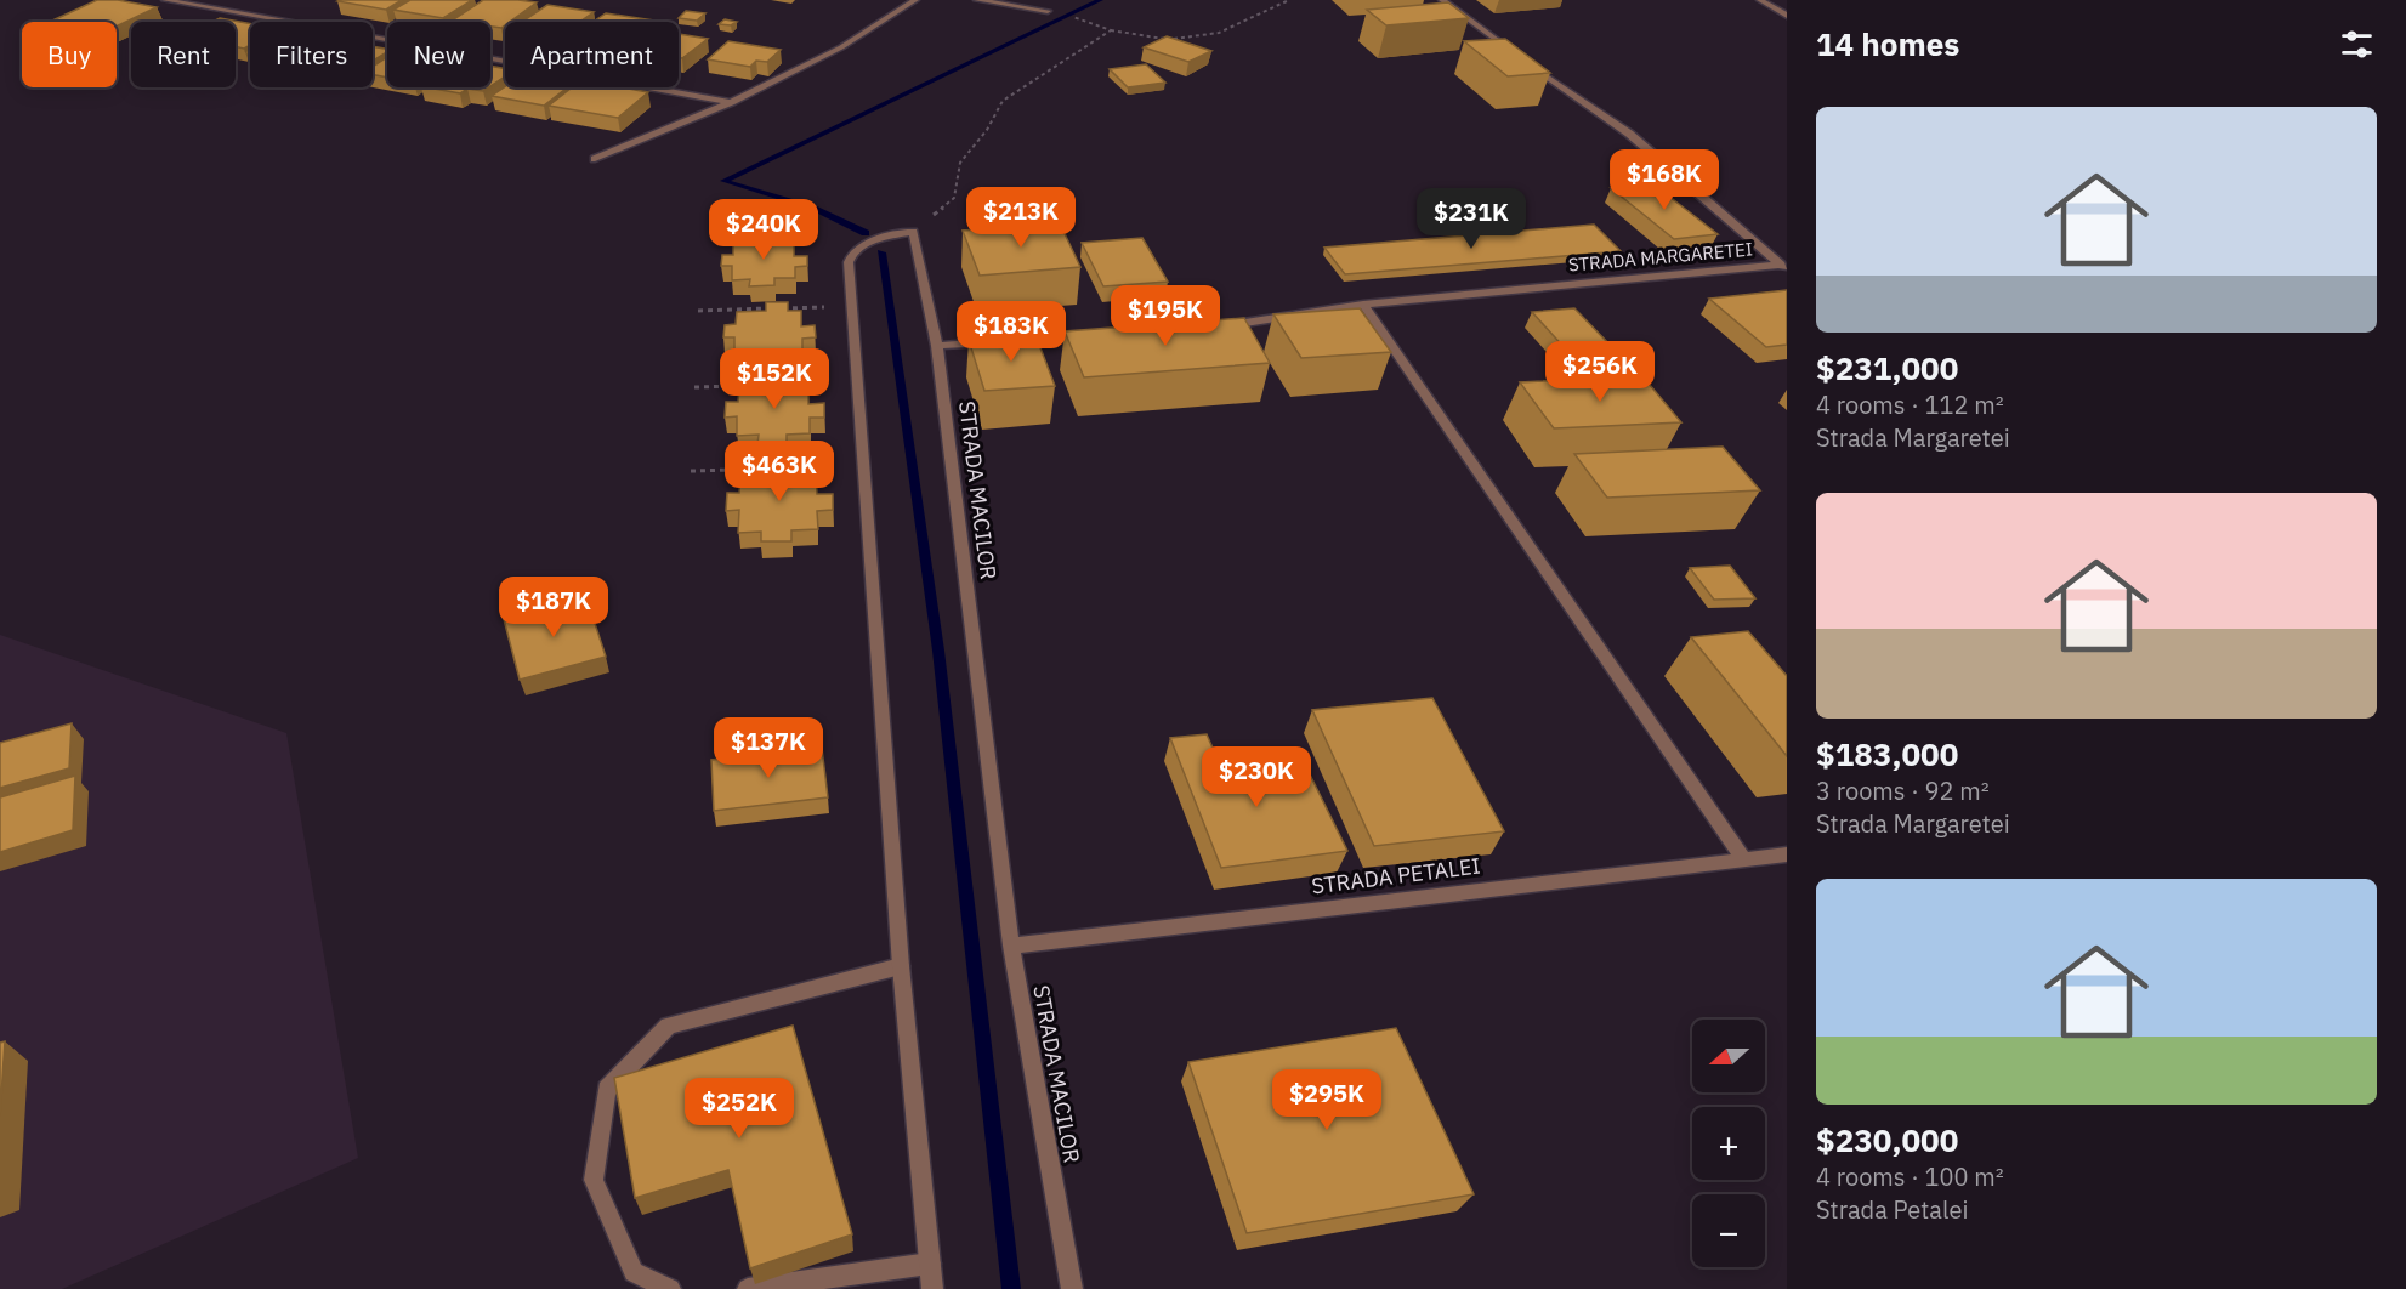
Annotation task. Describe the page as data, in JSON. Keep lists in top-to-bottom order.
{
  "streets": {
    "street": ["STRADA MARGARETEI", "STRADA MACILOR", "STRADA PETALEI"]
  },
  "crossings": [
    ["STRADA MACILOR", "STRADA PETALEI"]
  ],
  "north": "left",
  "page": {
    "heading": "14 homes",
    "chip": [
      "Buy",
      "Rent",
      "Filters",
      "New",
      "Apartment"
    ],
    "list": [
      {
        "name": "$231,000",
        "note": "4 rooms · 112 m² · Strada Margaretei"
      },
      {
        "name": "$183,000",
        "note": "3 rooms · 92 m² · Strada Margaretei"
      },
      {
        "name": "$230,000",
        "note": "4 rooms · 100 m² · Strada Petalei"
      }
    ],
    "price": [
      "$168K",
      "$213K",
      "$231K",
      "$240K",
      "$195K",
      "$183K",
      "$256K",
      "$152K",
      "$463K",
      "$187K",
      "$137K",
      "$230K",
      "$295K",
      "$252K"
    ],
    "map_buttons": ["+", "−"]
  }
}
